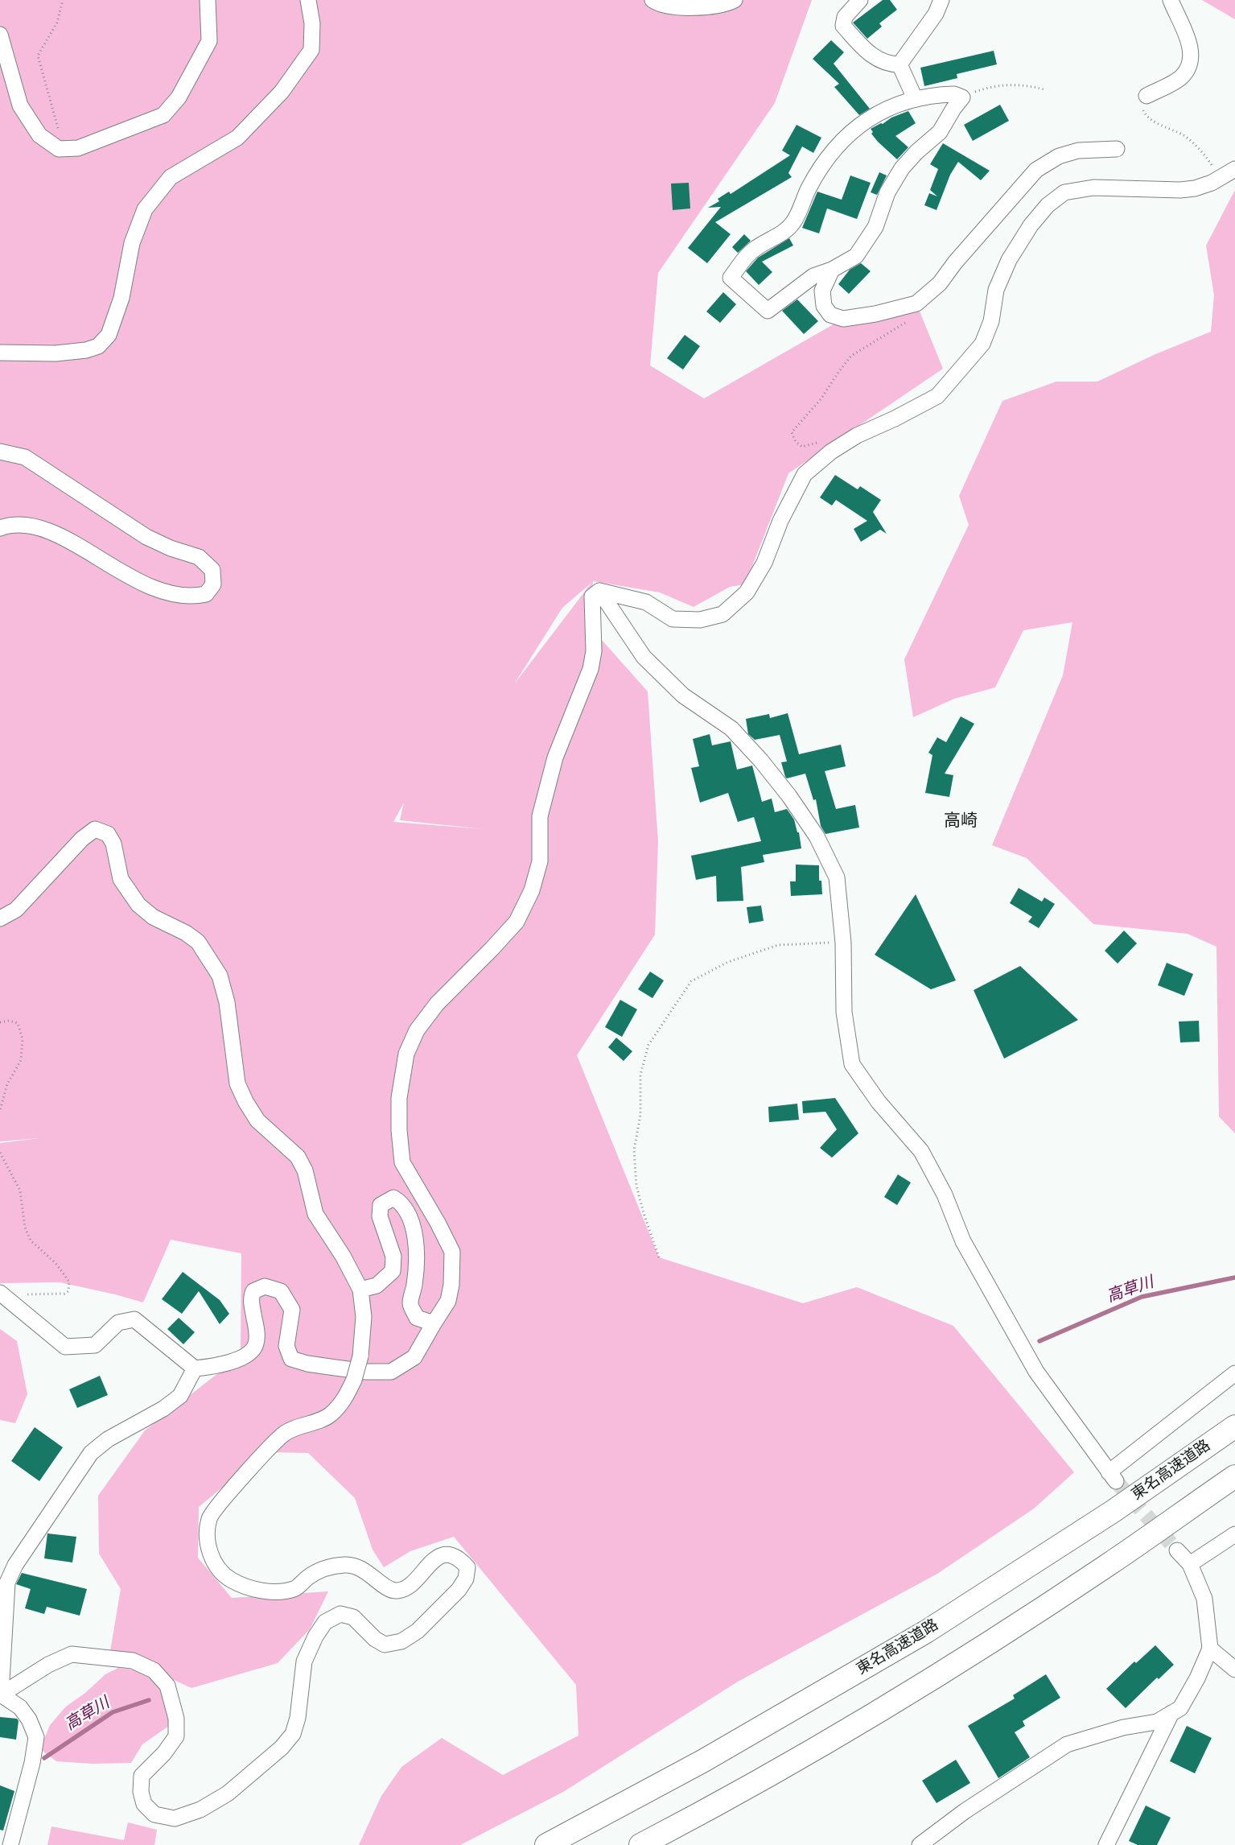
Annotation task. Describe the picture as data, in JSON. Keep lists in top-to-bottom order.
{
  "streets": {
    "highway": ["東名高速道路"]
  },
  "districts": ["高崎"],
  "water": ["高草川"]
}
